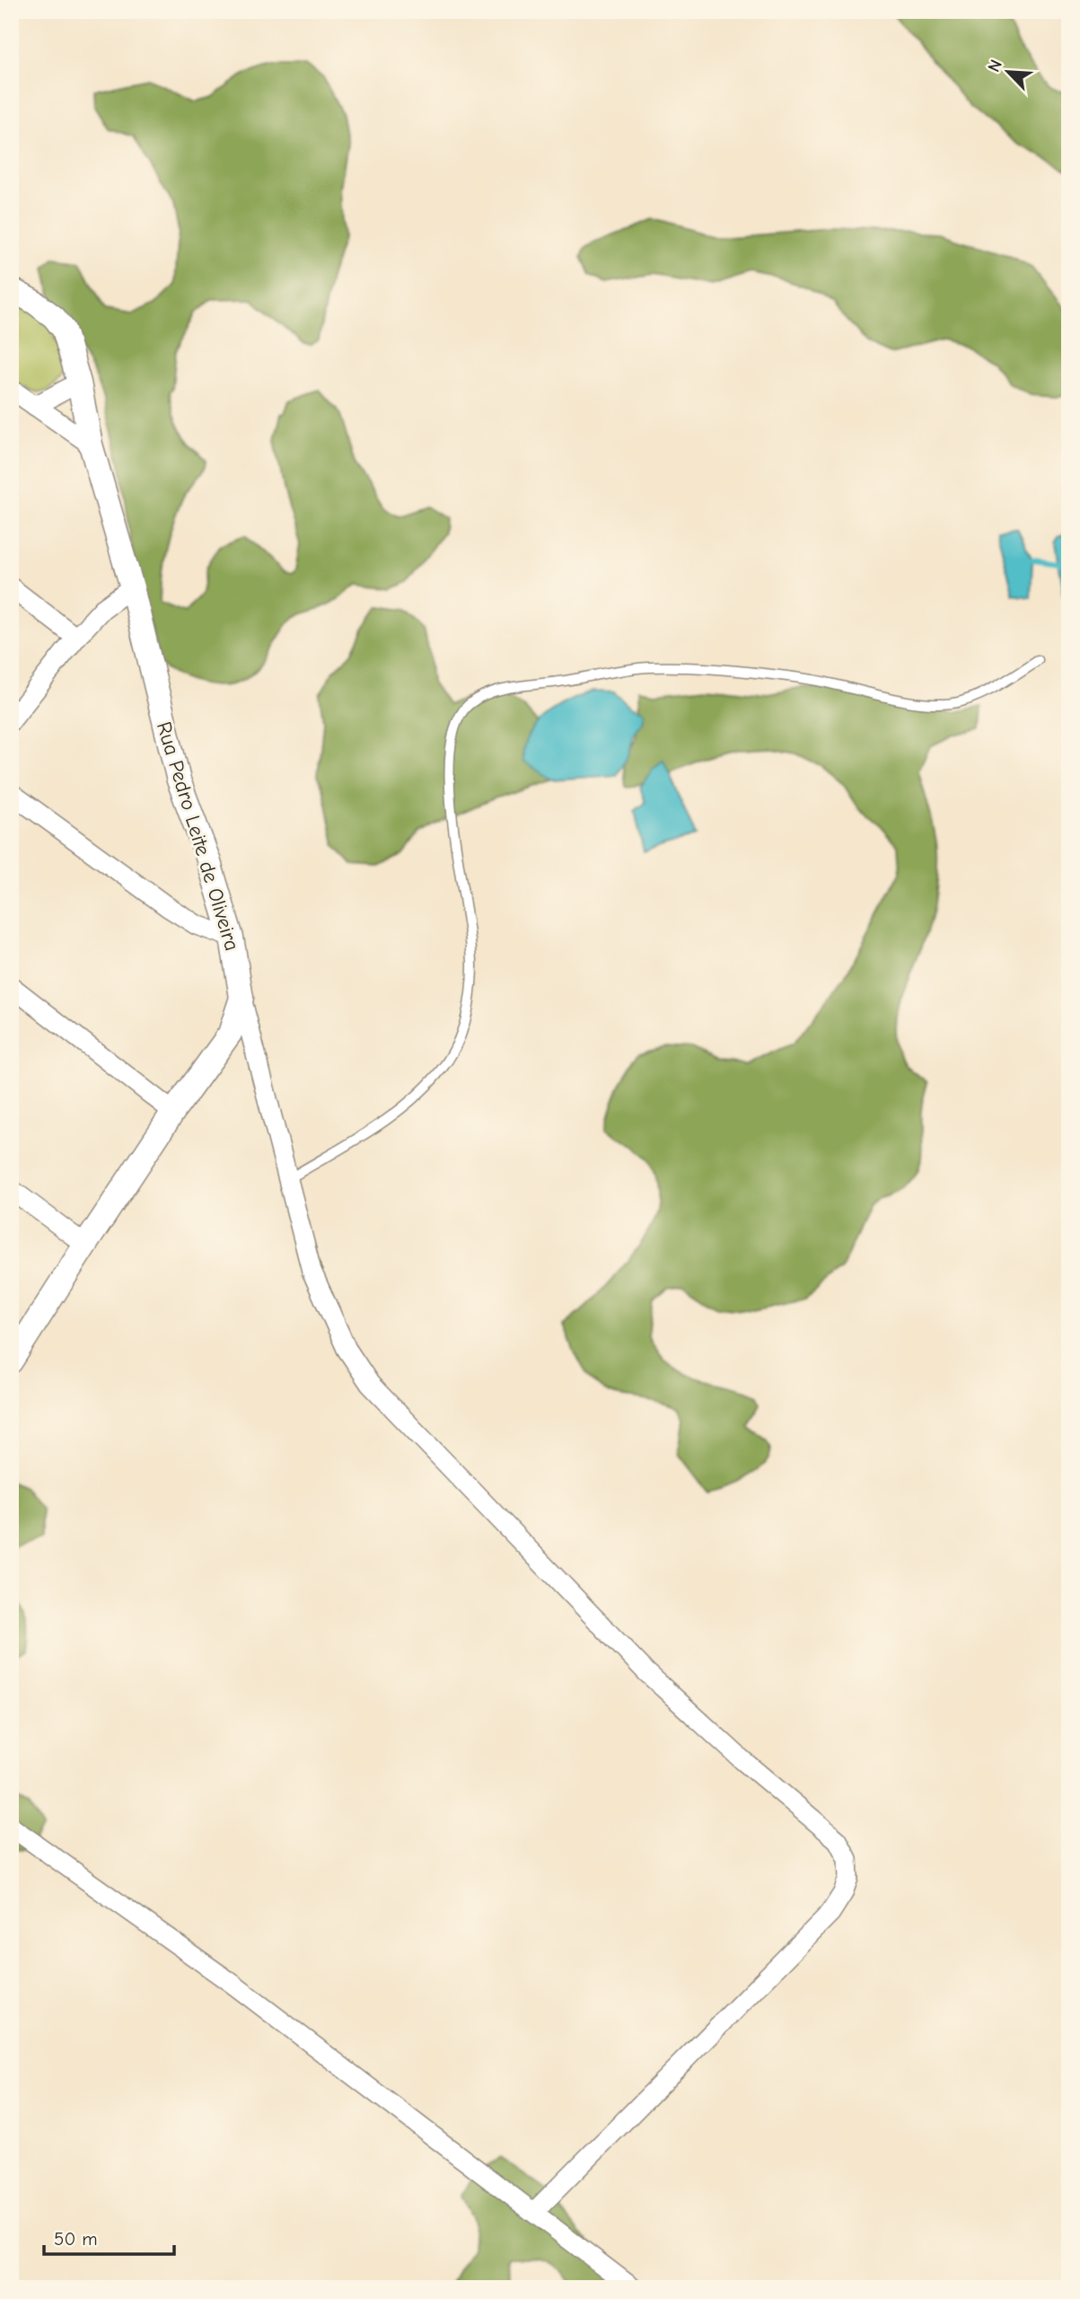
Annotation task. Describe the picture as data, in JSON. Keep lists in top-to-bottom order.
{
  "streets": {
    "street": ["Rua Pedro Leite de Oliveira"]
  },
  "scale_bar": "50 m",
  "north": "top left"
}
